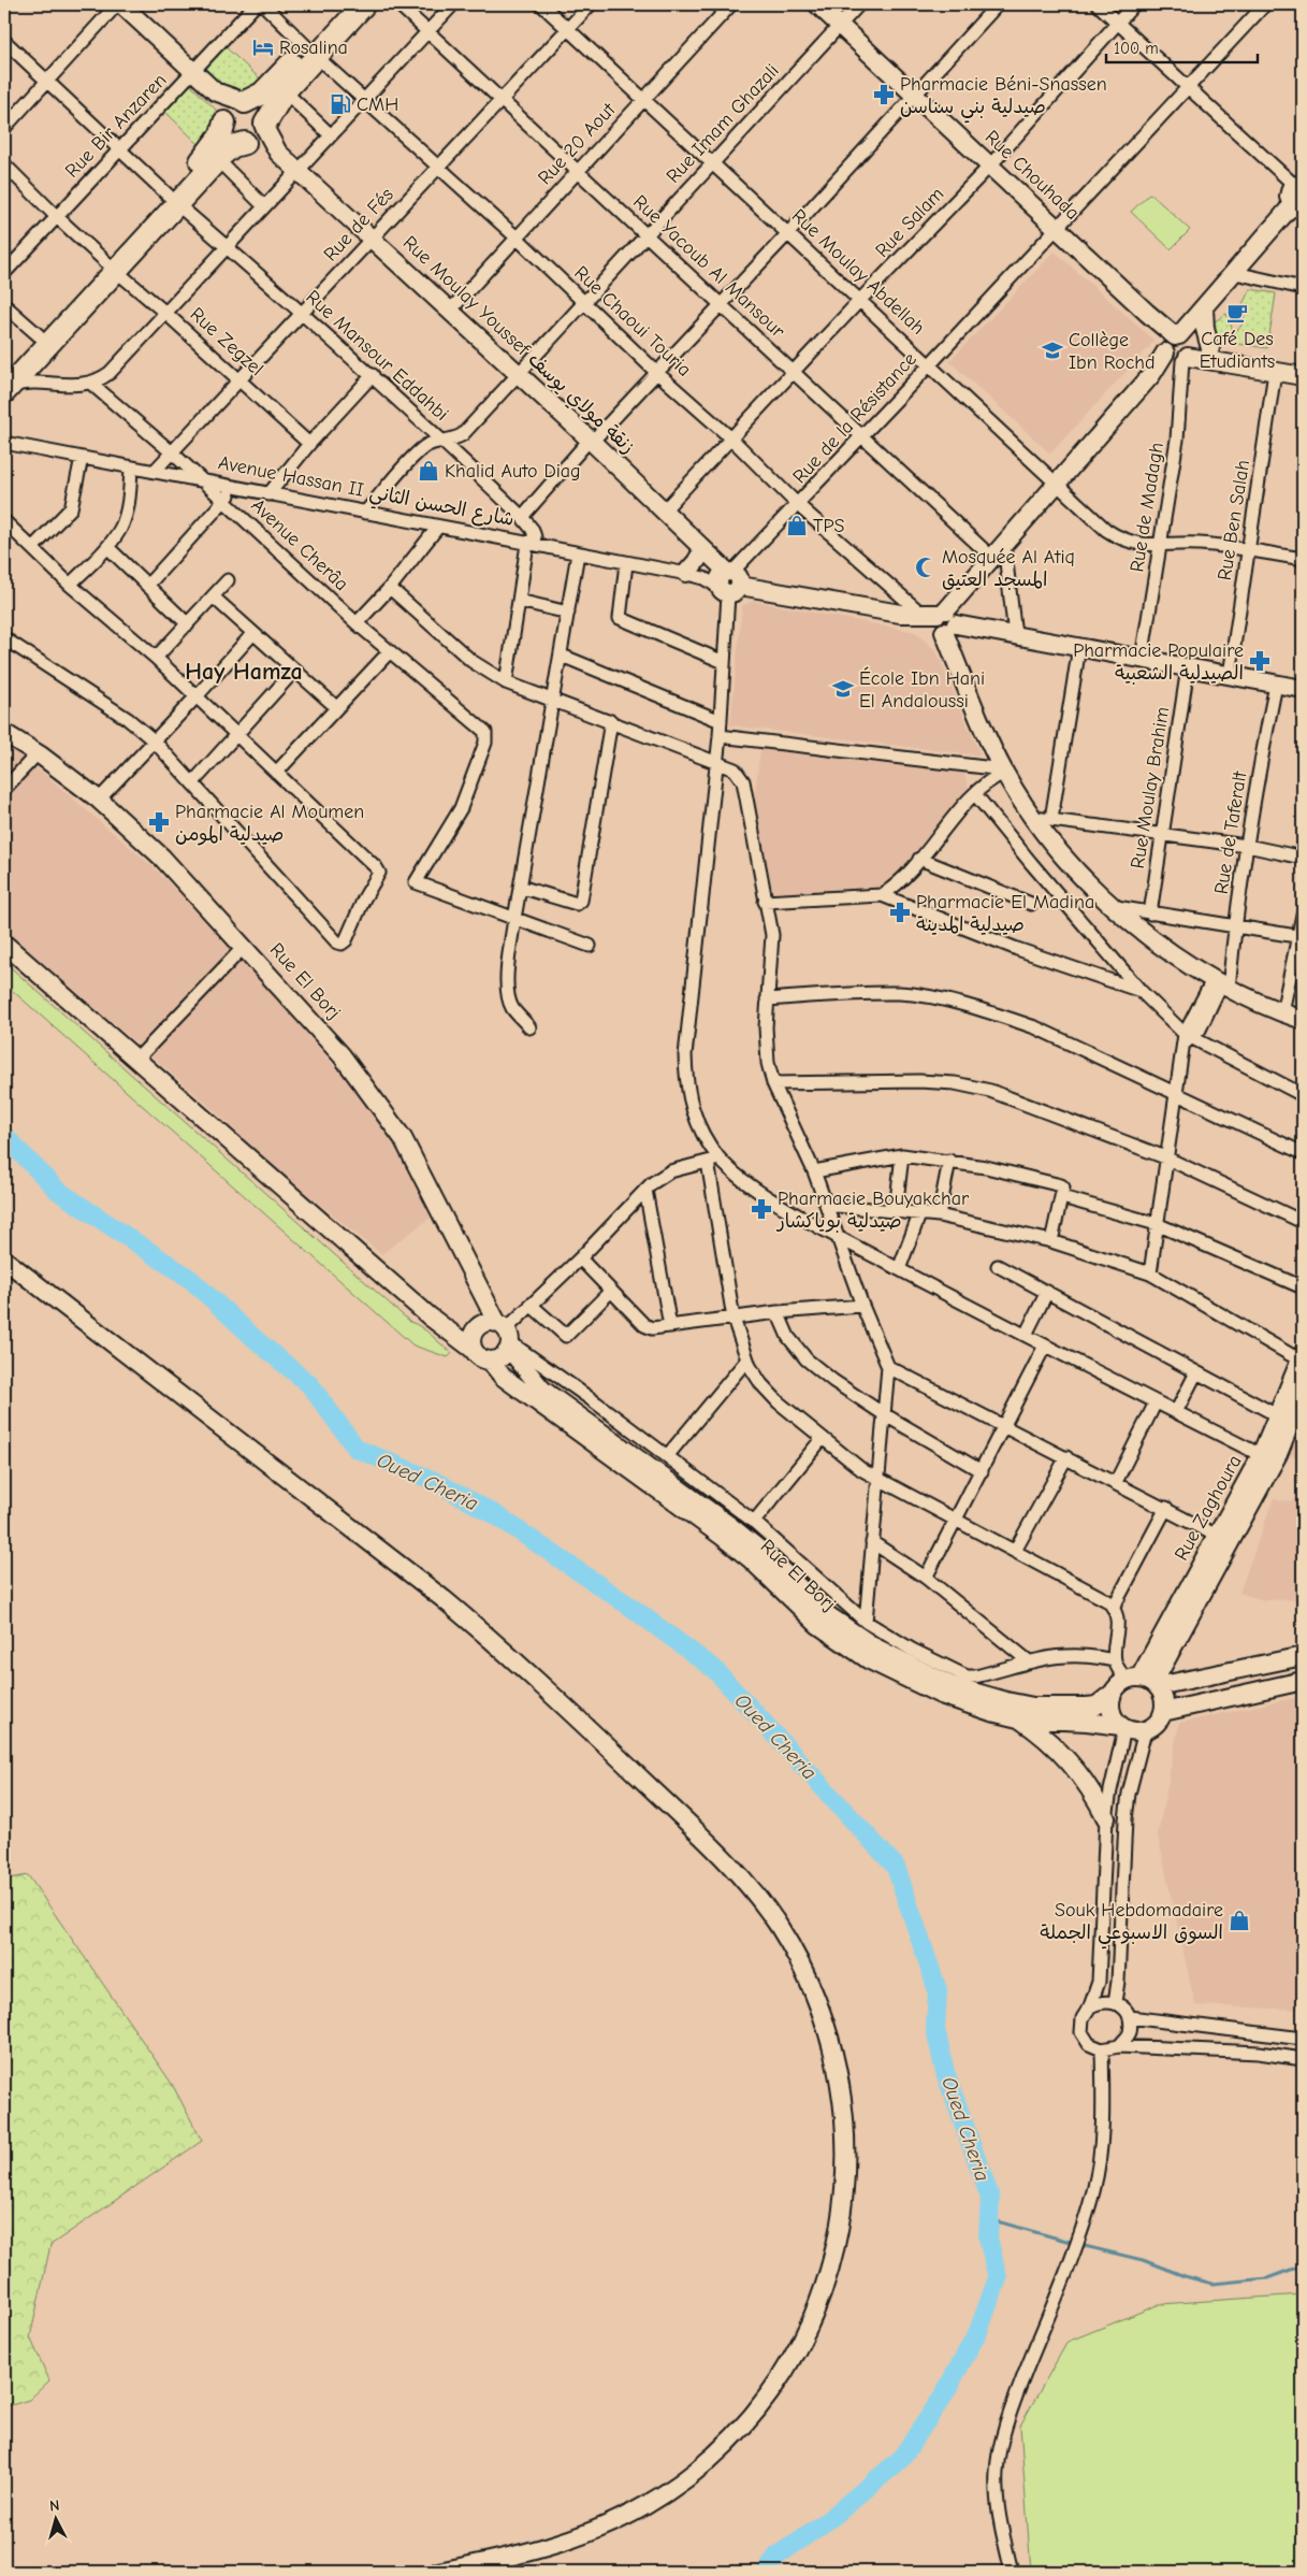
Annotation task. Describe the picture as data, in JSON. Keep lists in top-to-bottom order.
{
  "streets": {
    "street": [
      "Rue Imam Ghazali",
      "Rue Bir Anzaren",
      "Rue 20 Aout",
      "Rue Chouhada",
      "Rue Salam",
      "Rue de Fés",
      "Rue Yacoub Al Mansour",
      "Rue Moulay Abdellah",
      "Rue Chaoui Touria",
      "Rue Zegzel",
      "Rue Moulay Youssef زنقة مولاي يوسف",
      "Rue Mansour Eddahbi",
      "Rue de la Résistance",
      "Avenue Hassan II شارع الحسن الثاني",
      "Rue de Madagh",
      "Rue Ben Salah",
      "Avenue Cherâa",
      "Rue Moulay Brahim",
      "Rue de Taferalt",
      "Rue El Borj",
      "Rue Zaghoura"
    ]
  },
  "crossings": [
    ["Rue Imam Ghazali", "Rue Chouhada"],
    ["Rue Imam Ghazali", "Rue Yacoub Al Mansour"],
    ["Rue Imam Ghazali", "Rue Moulay Abdellah"],
    ["Rue Imam Ghazali", "Rue Chaoui Touria"],
    ["Rue Imam Ghazali", "Rue Moulay Youssef زنقة مولاي يوسف"],
    ["Rue Imam Ghazali", "Rue Mansour Eddahbi"],
    ["Rue Imam Ghazali", "Avenue Hassan II شارع الحسن الثاني"],
    ["Rue Bir Anzaren", "Rue Zegzel"],
    ["Rue Bir Anzaren", "Rue Mansour Eddahbi"],
    ["Rue 20 Aout", "Rue Yacoub Al Mansour"],
    ["Rue 20 Aout", "Rue Moulay Abdellah"],
    ["Rue 20 Aout", "Rue Chaoui Touria"],
    ["Rue 20 Aout", "Rue Moulay Youssef زنقة مولاي يوسف"],
    ["Rue Chouhada", "Rue Salam"],
    ["Rue Chouhada", "Rue de la Résistance"],
    ["Rue Chouhada", "Rue de Madagh"],
    ["Rue Salam", "Rue Yacoub Al Mansour"],
    ["Rue Salam", "Rue Moulay Abdellah"],
    ["Rue Salam", "Rue Chaoui Touria"],
    ["Rue Salam", "Rue Moulay Youssef زنقة مولاي يوسف"],
    ["Rue de Fés", "Rue Yacoub Al Mansour"],
    ["Rue de Fés", "Rue Moulay Abdellah"],
    ["Rue de Fés", "Rue Chaoui Touria"],
    ["Rue de Fés", "Rue Zegzel"],
    ["Rue de Fés", "Rue Moulay Youssef زنقة مولاي يوسف"],
    ["Rue de Fés", "Rue Mansour Eddahbi"],
    ["Rue de Fés", "Avenue Hassan II شارع الحسن الثاني"],
    ["Rue de Fés", "Avenue Cherâa"],
    ["Rue Yacoub Al Mansour", "Rue de la Résistance"],
    ["Rue Moulay Abdellah", "Rue de la Résistance"],
    ["Rue Moulay Abdellah", "Rue de Madagh"],
    ["Rue Moulay Abdellah", "Rue Ben Salah"],
    ["Rue Chaoui Touria", "Rue de la Résistance"],
    ["Rue Moulay Youssef زنقة مولاي يوسف", "Rue de la Résistance"],
    ["Rue Moulay Youssef زنقة مولاي يوسف", "Avenue Hassan II شارع الحسن الثاني"],
    ["Rue Mansour Eddahbi", "Avenue Hassan II شارع الحسن الثاني"],
    ["Rue de la Résistance", "Avenue Hassan II شارع الحسن الثاني"],
    ["Avenue Hassan II شارع الحسن الثاني", "Avenue Cherâa"],
    ["Rue El Borj", "Rue Zaghoura"]
  ],
  "districts": ["Hay Hamza"],
  "water": ["Oued Cheria"],
  "places": {
    "hotel": ["Rosalina"],
    "pharmacy": [
      "Pharmacie Béni-Snassen صيدلية بني سناسن",
      "Pharmacie Populaire الصيدلية الشعبية",
      "Pharmacie Al Moumen صيدلية المومن",
      "Pharmacie El Madina صيدلية المدينة",
      "Pharmacie Bouyakchar صيدلية بوياكشار"
    ],
    "fuel station": ["CMH"],
    "cafe": ["Café Des Etudiants"],
    "school or university": ["Collège Ibn Rochd", "École Ibn Hani El Andaloussi"],
    "shop": ["Khalid Auto Diag", "TPS", "Souk Hebdomadaire السوق الاسبوعي الجملة"],
    "mosque": ["Mosquée Al Atiq المسجد العتيق"]
  },
  "scale_bar": "100 m",
  "north": "top"
}
